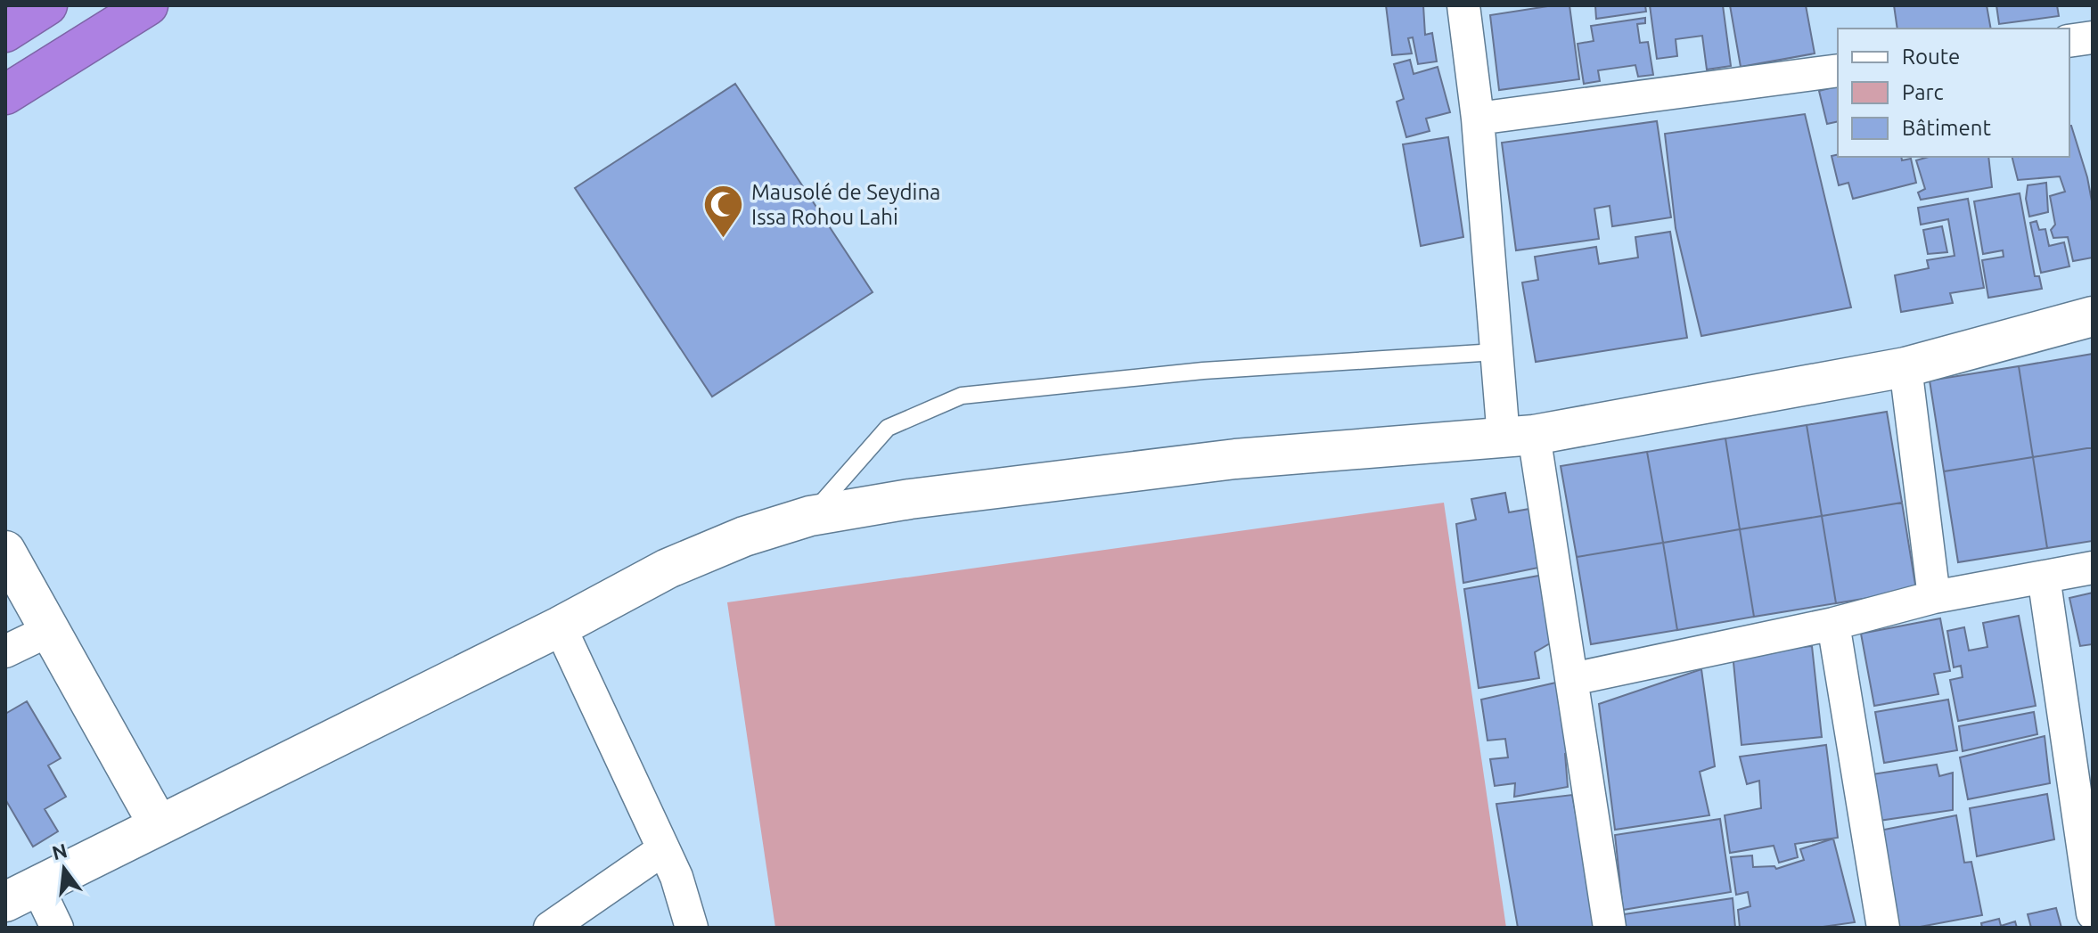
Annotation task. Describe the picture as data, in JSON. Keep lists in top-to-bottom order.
{
  "places": {
    "mosque": ["Mausolé de Seydina Issa Rohou Lahi"]
  },
  "legend": ["Route", "Parc", "Bâtiment"],
  "north": "top"
}
